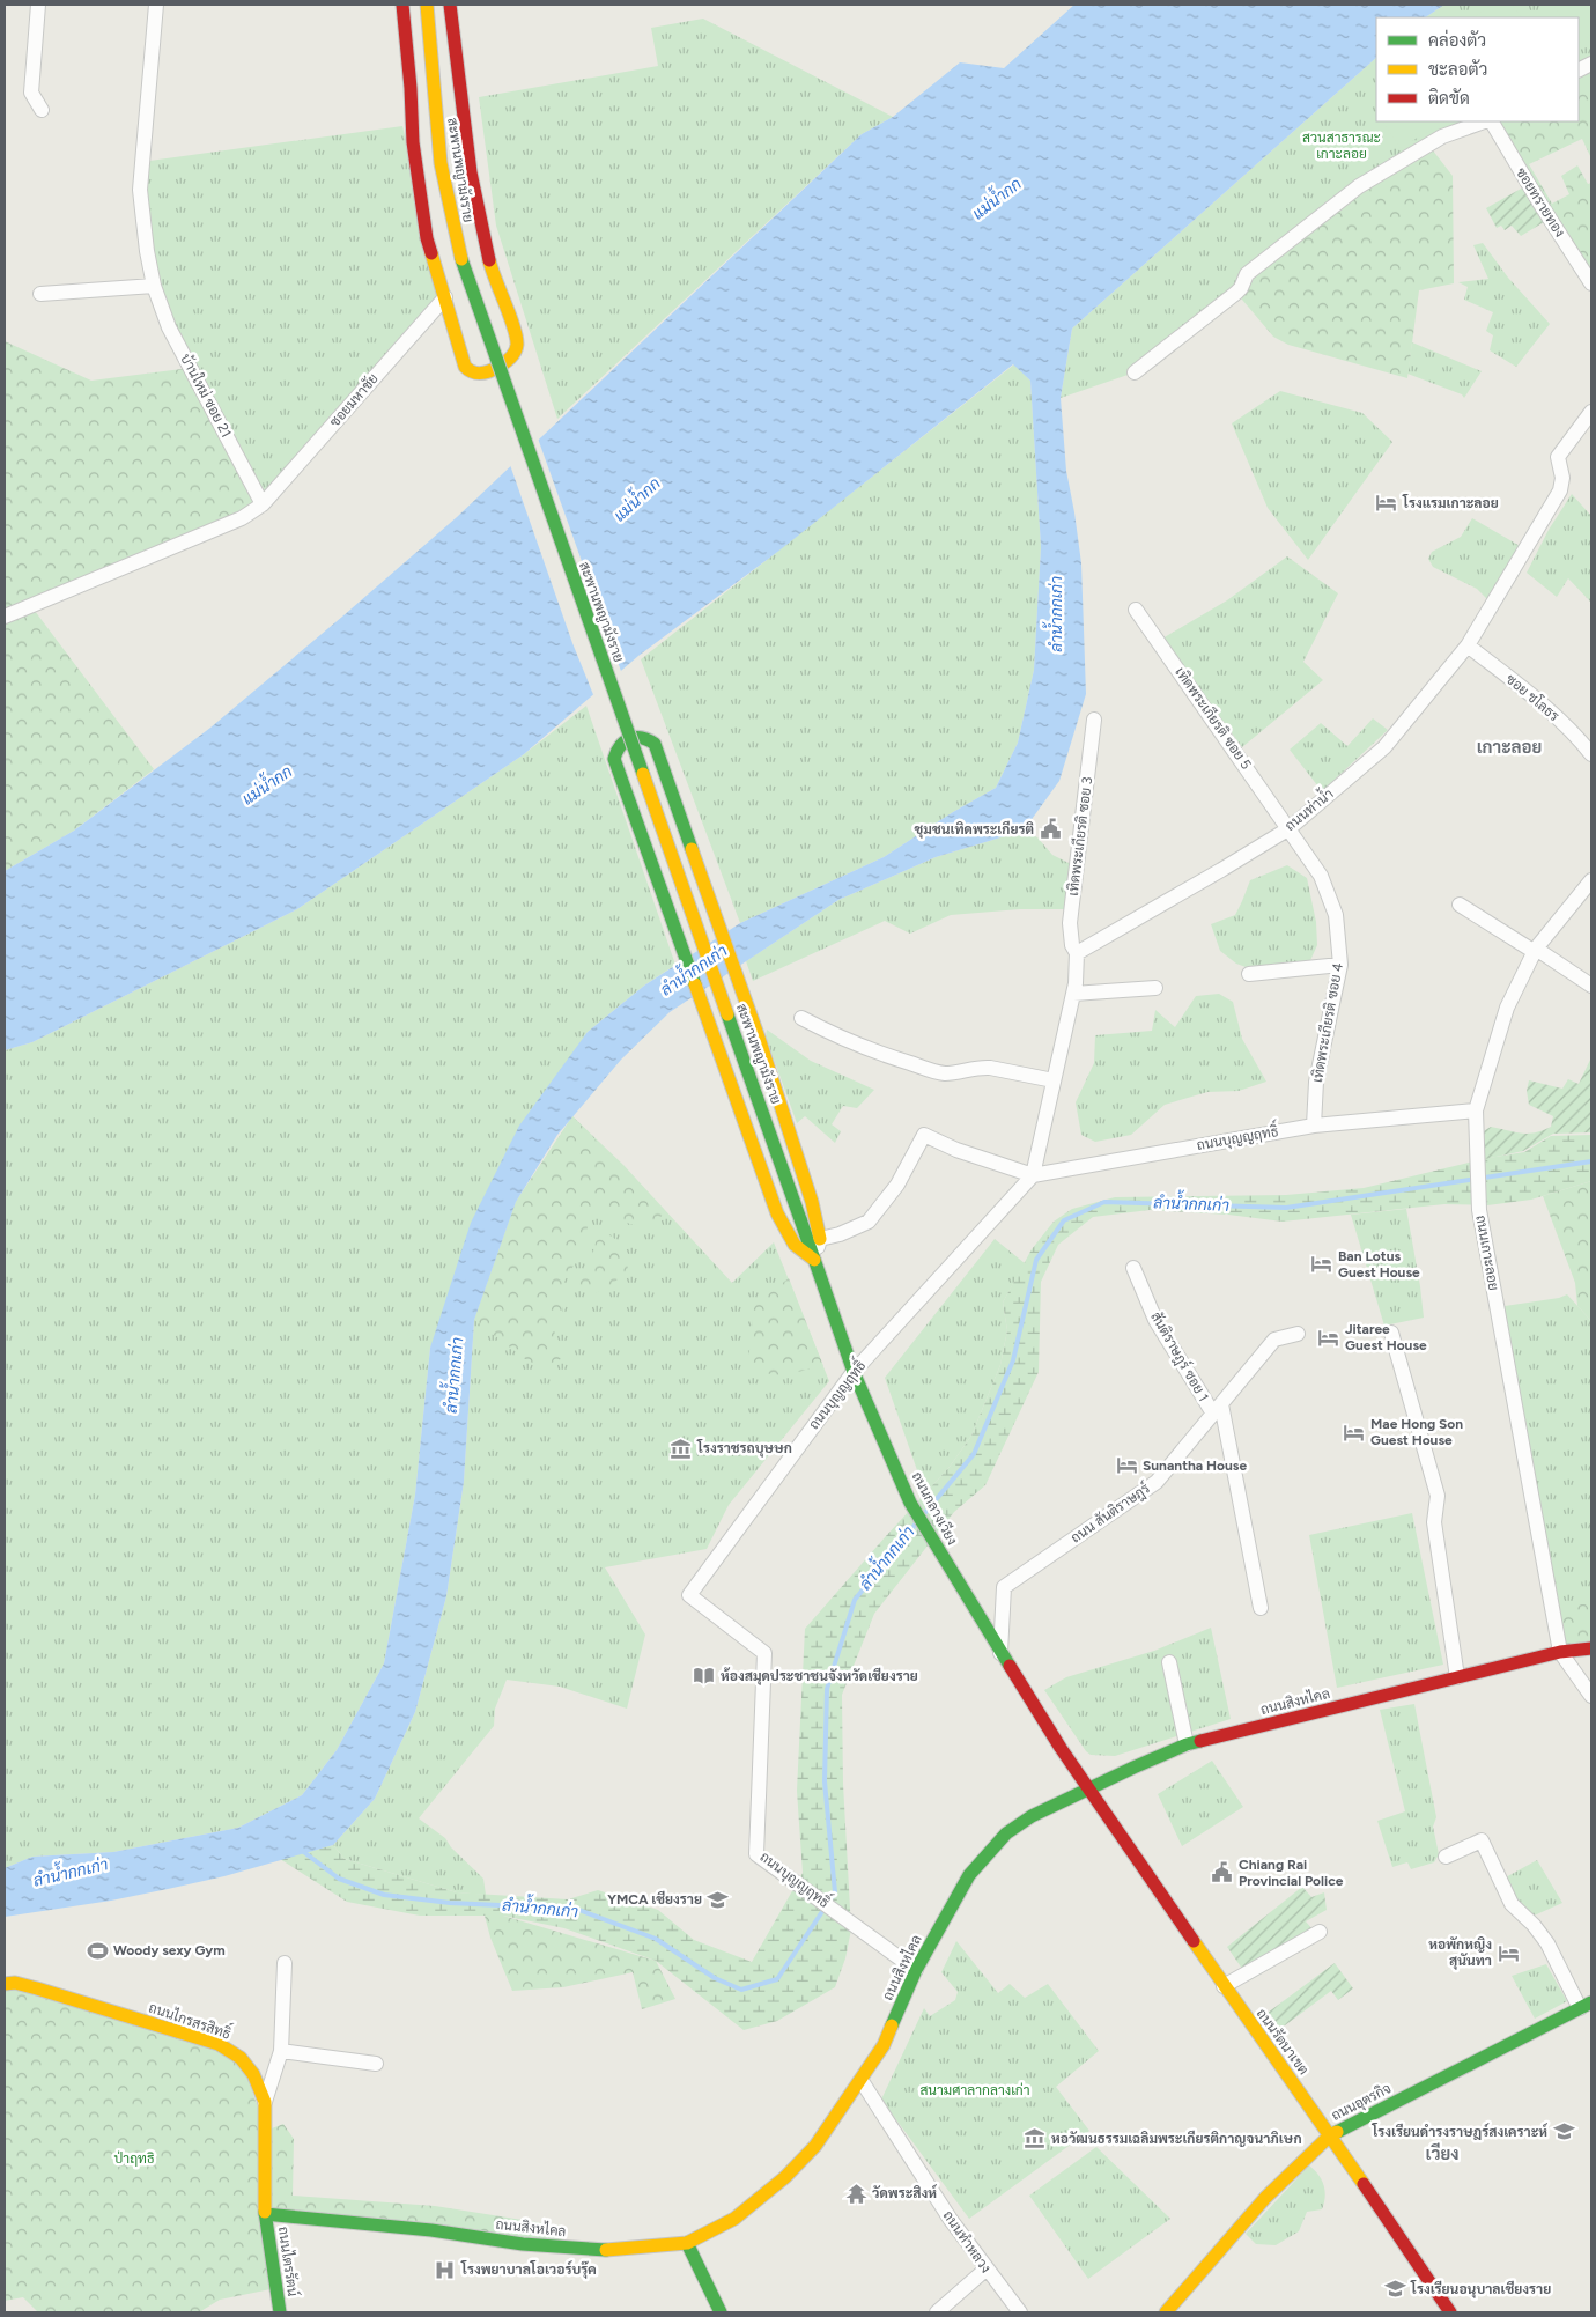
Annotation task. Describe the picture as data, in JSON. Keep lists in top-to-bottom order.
{
  "streets": {
    "main road": [
      "สะพานพญามังราย",
      "ถนนกลางเวียง",
      "ถนนสิงหไคล",
      "ถนนไกรสรสิทธิ์",
      "ถนนรัตนาเขต",
      "ถนนอุตรกิจ",
      "ถนนไตรรัตน์"
    ],
    "street": [
      "ซอยทรายทอง",
      "บ้านใหม่ ซอย 21",
      "ซอยมหาชัย",
      "ซอย ชโลธร",
      "เทิดพระเกียรติ ซอย 5",
      "ถนนท่าน้ำ",
      "เทิดพระเกียรติ ซอย 3",
      "เทิดพระเกียรติ ซอย 4",
      "ถนนบุญญฤทธิ์",
      "ถนนเกาะลอย",
      "สันติราษฎร์ ซอย 1",
      "ถนน สันติราษฎร์",
      "ถนนทำหลวง"
    ]
  },
  "crossings": [
    ["สะพานพญามังราย", "ถนนกลางเวียง"],
    ["บ้านใหม่ ซอย 21", "ซอยมหาชัย"],
    ["ซอย ชโลธร", "ถนนท่าน้ำ"],
    ["เทิดพระเกียรติ ซอย 5", "ถนนท่าน้ำ"],
    ["เทิดพระเกียรติ ซอย 5", "เทิดพระเกียรติ ซอย 4"],
    ["ถนนท่าน้ำ", "เทิดพระเกียรติ ซอย 3"],
    ["ถนนท่าน้ำ", "เทิดพระเกียรติ ซอย 4"],
    ["เทิดพระเกียรติ ซอย 4", "ถนนบุญญฤทธิ์"],
    ["ถนนบุญญฤทธิ์", "ถนนเกาะลอย"],
    ["ถนนบุญญฤทธิ์", "ถนนกลางเวียง"],
    ["ถนนบุญญฤทธิ์", "ถนนสิงหไคล"],
    ["ถนนเกาะลอย", "ถนนสิงหไคล"],
    ["สันติราษฎร์ ซอย 1", "ถนน สันติราษฎร์"],
    ["ถนนกลางเวียง", "ถนน สันติราษฎร์"],
    ["ถนนกลางเวียง", "ถนนสิงหไคล"],
    ["ถนนกลางเวียง", "ถนนรัตนาเขต"],
    ["ถนนสิงหไคล", "ถนนไกรสรสิทธิ์"],
    ["ถนนสิงหไคล", "ถนนรัตนาเขต"],
    ["ถนนสิงหไคล", "ถนนทำหลวง"],
    ["ถนนสิงหไคล", "ถนนไตรรัตน์"],
    ["ถนนไกรสรสิทธิ์", "ถนนไตรรัตน์"],
    ["ถนนรัตนาเขต", "ถนนอุตรกิจ"]
  ],
  "districts": ["เกาะลอย", "เวียง"],
  "water": ["แม่น้ำกก", "ลำน้ำกกเก่า"],
  "parks": ["สวนสาธารณะ เกาะลอย", "สนามศาลากลางเก่า", "ป่าฤทธิ"],
  "places": {
    "hotel": [
      "โรงแรมเกาะลอย",
      "Ban Lotus Guest House",
      "Jitaree Guest House",
      "Mae Hong Son Guest House",
      "Sunantha House",
      "หอพักหญิง สุนันทา"
    ],
    "public building": ["ชุมชนเทิดพระเกียรติ", "Chiang Rai Provincial Police"],
    "museum": ["โรงราชรถบุษษก", "หอวัฒนธรรมเฉลิมพระเกียรติกาญจนาภิเษก"],
    "library": ["ห้องสมุดประชาชนจังหวัดเชียงราย"],
    "school or university": ["YMCA เชียงราย", "โรงเรียนดำรงราษฎร์สงเคราะห์", "โรงเรียนอนุบาลเชียงราย"],
    "sports": ["Woody sexy Gym"],
    "temple": ["วัดพระสิงห์"],
    "hospital": ["โรงพยาบาลโอเวอร์บรุ๊ค"]
  },
  "legend": ["คล่องตัว", "ชะลอตัว", "ติดขัด"]
}
